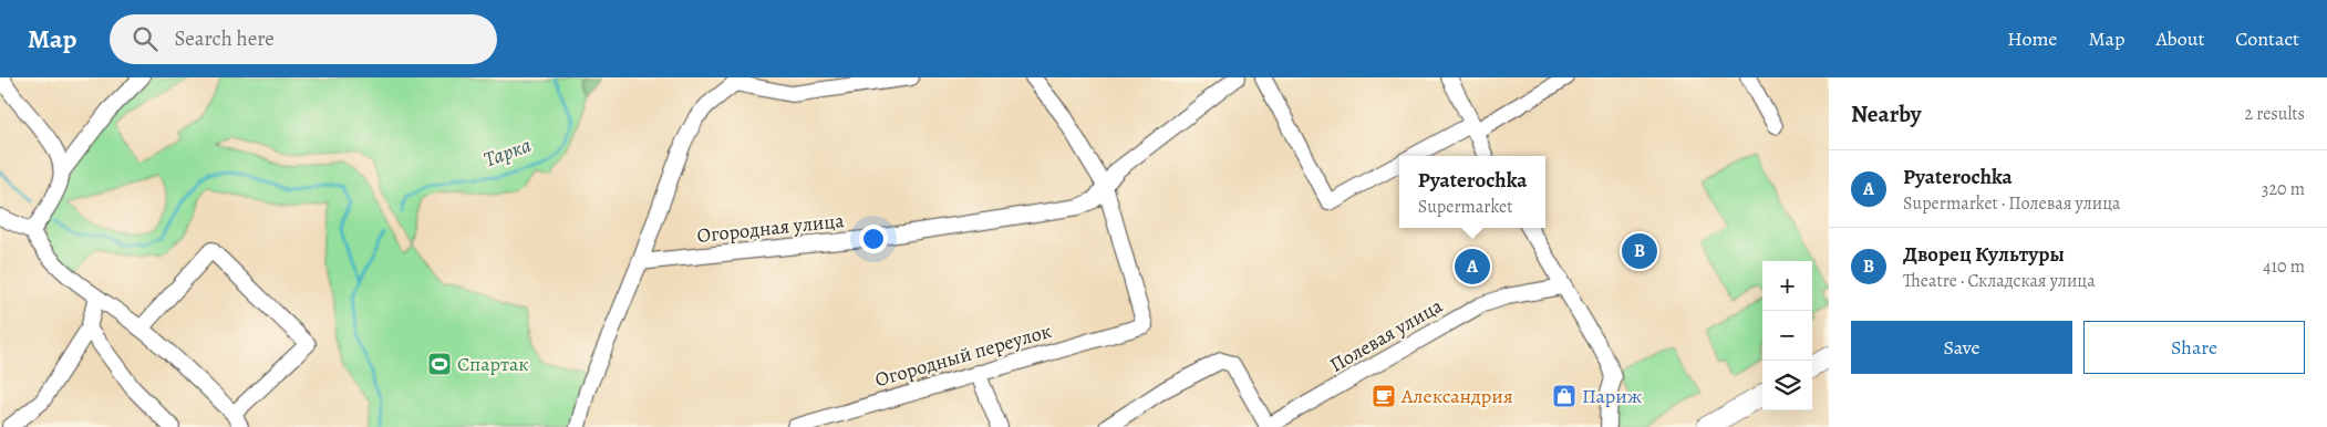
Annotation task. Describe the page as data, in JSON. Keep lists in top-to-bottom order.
{
  "streets": {
    "street": ["Огородная улица", "Полевая улица", "Огородный переулок"]
  },
  "crossings": [
    ["Огородная улица", "Огородный переулок"]
  ],
  "water": ["Тарка"],
  "places": {
    "sports": ["Спартак"],
    "cafe": ["Александрия"],
    "shop": ["Париж"]
  },
  "page": {
    "header": "Map",
    "search": "Search here",
    "nav": [
      "Home",
      "Map",
      "About",
      "Contact"
    ],
    "heading": ["Nearby", "2 results"],
    "list": [
      {
        "mark": "A",
        "name": "Pyaterochka",
        "note": "Supermarket · Полевая улица",
        "value": "320 m"
      },
      {
        "mark": "B",
        "name": "Дворец Культуры",
        "note": "Theatre · Складская улица",
        "value": "410 m"
      }
    ],
    "popup": ["Pyaterochka", "Supermarket"],
    "pins": ["B", "A"],
    "map_buttons": ["+", "−"],
    "buttons": ["Save", "Share"]
  }
}
